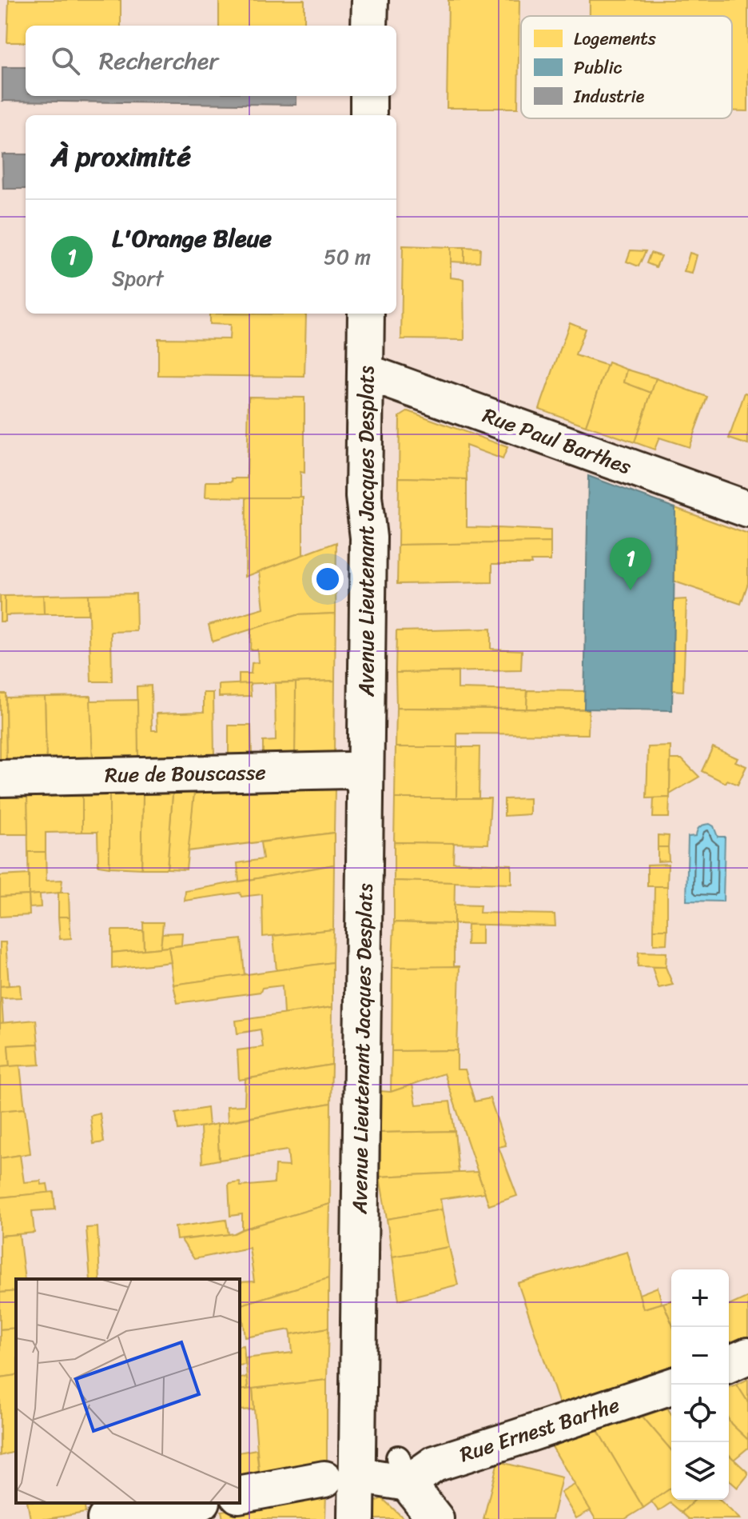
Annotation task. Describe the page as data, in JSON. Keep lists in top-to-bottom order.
{
  "streets": {
    "street": [
      "Rue Paul Barthes",
      "Avenue Lieutenant Jacques Desplats",
      "Rue de Bouscasse",
      "Rue Ernest Barthe"
    ]
  },
  "crossings": [
    ["Rue Paul Barthes", "Avenue Lieutenant Jacques Desplats"],
    ["Avenue Lieutenant Jacques Desplats", "Rue de Bouscasse"]
  ],
  "legend": ["Logements", "Public", "Industrie"],
  "page": {
    "search": "Rechercher",
    "heading": "À proximité",
    "list": [
      {
        "mark": "1",
        "name": "L'Orange Bleue",
        "note": "Sport",
        "value": "50 m"
      }
    ],
    "pins": "1",
    "map_buttons": ["+", "−"]
  }
}
